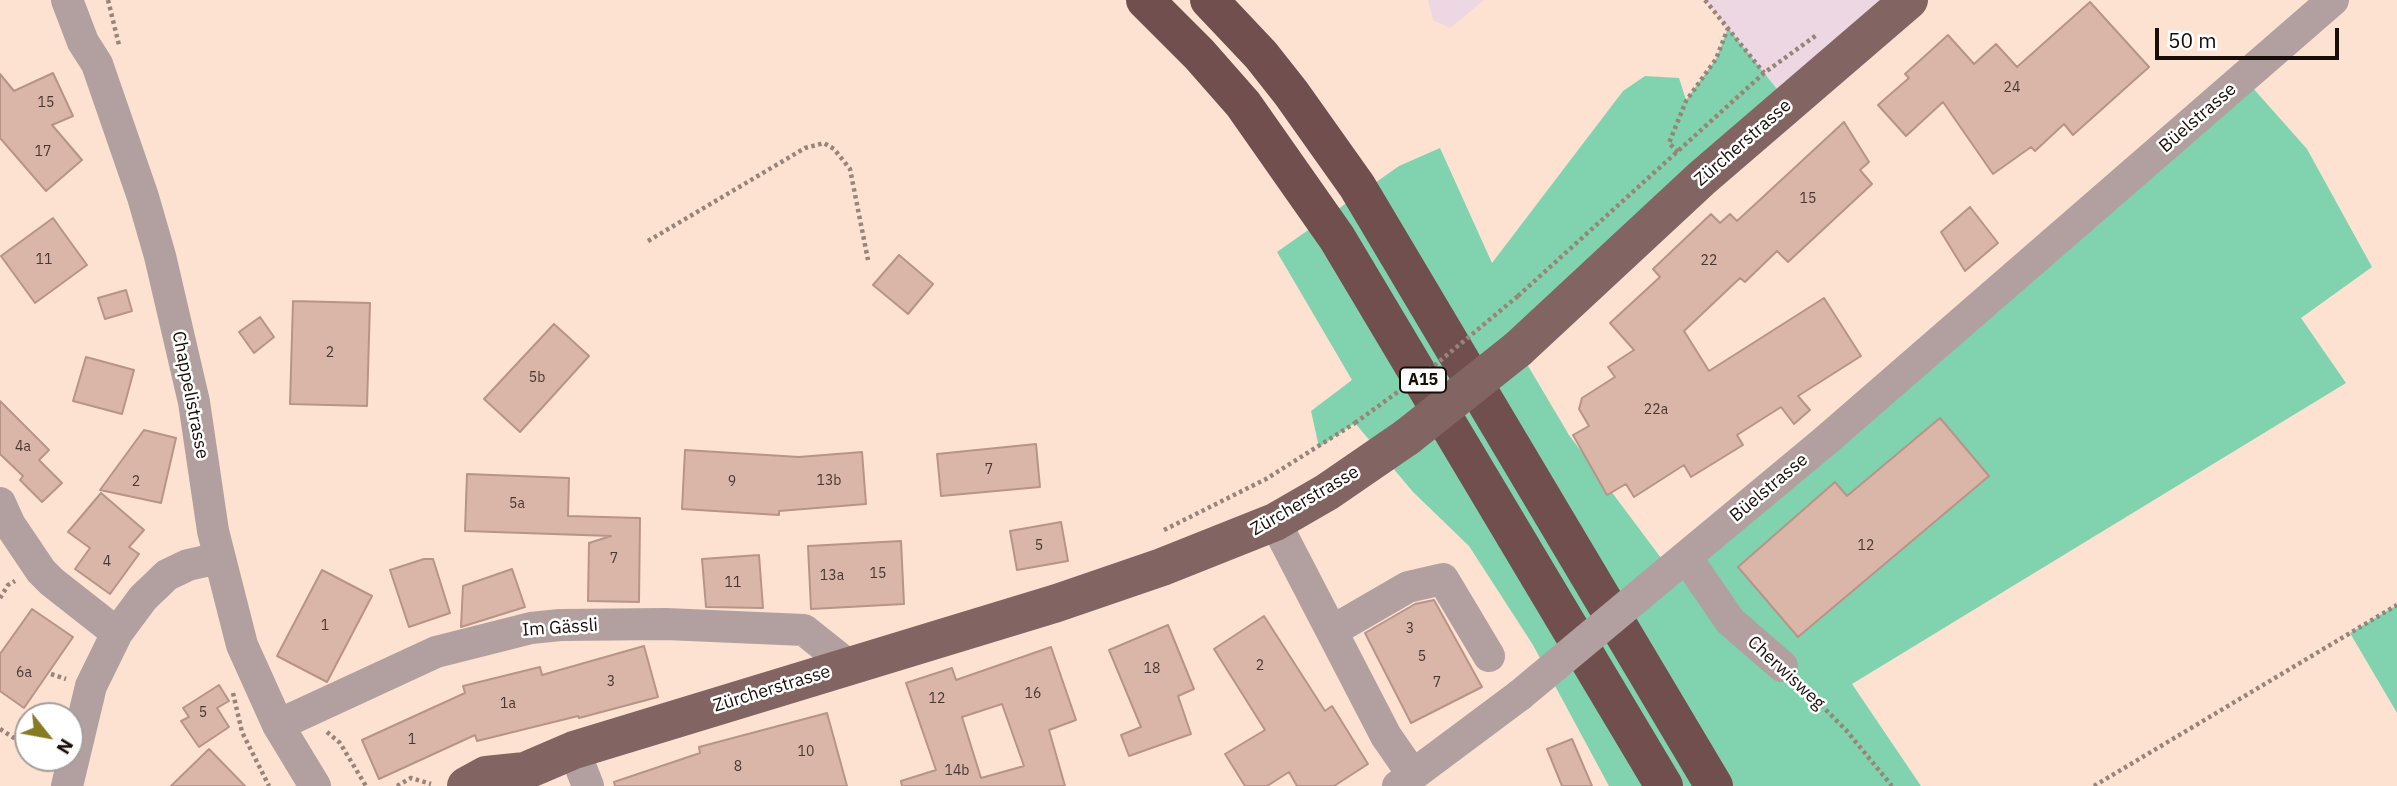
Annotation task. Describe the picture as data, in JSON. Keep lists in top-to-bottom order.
{
  "streets": {
    "highway": ["A15"],
    "main road": ["Zürcherstrasse"],
    "street": [
      "Büelstrasse",
      "Chappelistrasse",
      "Im Gässli",
      "Cherwisweg"
    ]
  },
  "crossings": [
    ["Büelstrasse", "Zürcherstrasse"],
    ["Büelstrasse", "Cherwisweg"],
    ["Zürcherstrasse", "Im Gässli"],
    ["Chappelistrasse", "Im Gässli"]
  ],
  "house_numbers": [
    "24",
    "15",
    "17",
    "15",
    "11",
    "22",
    "2",
    "5b",
    "22a",
    "4a",
    "7",
    "13b",
    "2",
    "9",
    "5a",
    "5",
    "12",
    "7",
    "4",
    "15",
    "13a",
    "11",
    "1",
    "3",
    "5",
    "2",
    "18",
    "6a",
    "3",
    "7",
    "16",
    "12",
    "1a",
    "5",
    "1",
    "10",
    "8",
    "14b"
  ],
  "scale_bar": "50 m",
  "north": "bottom right"
}
